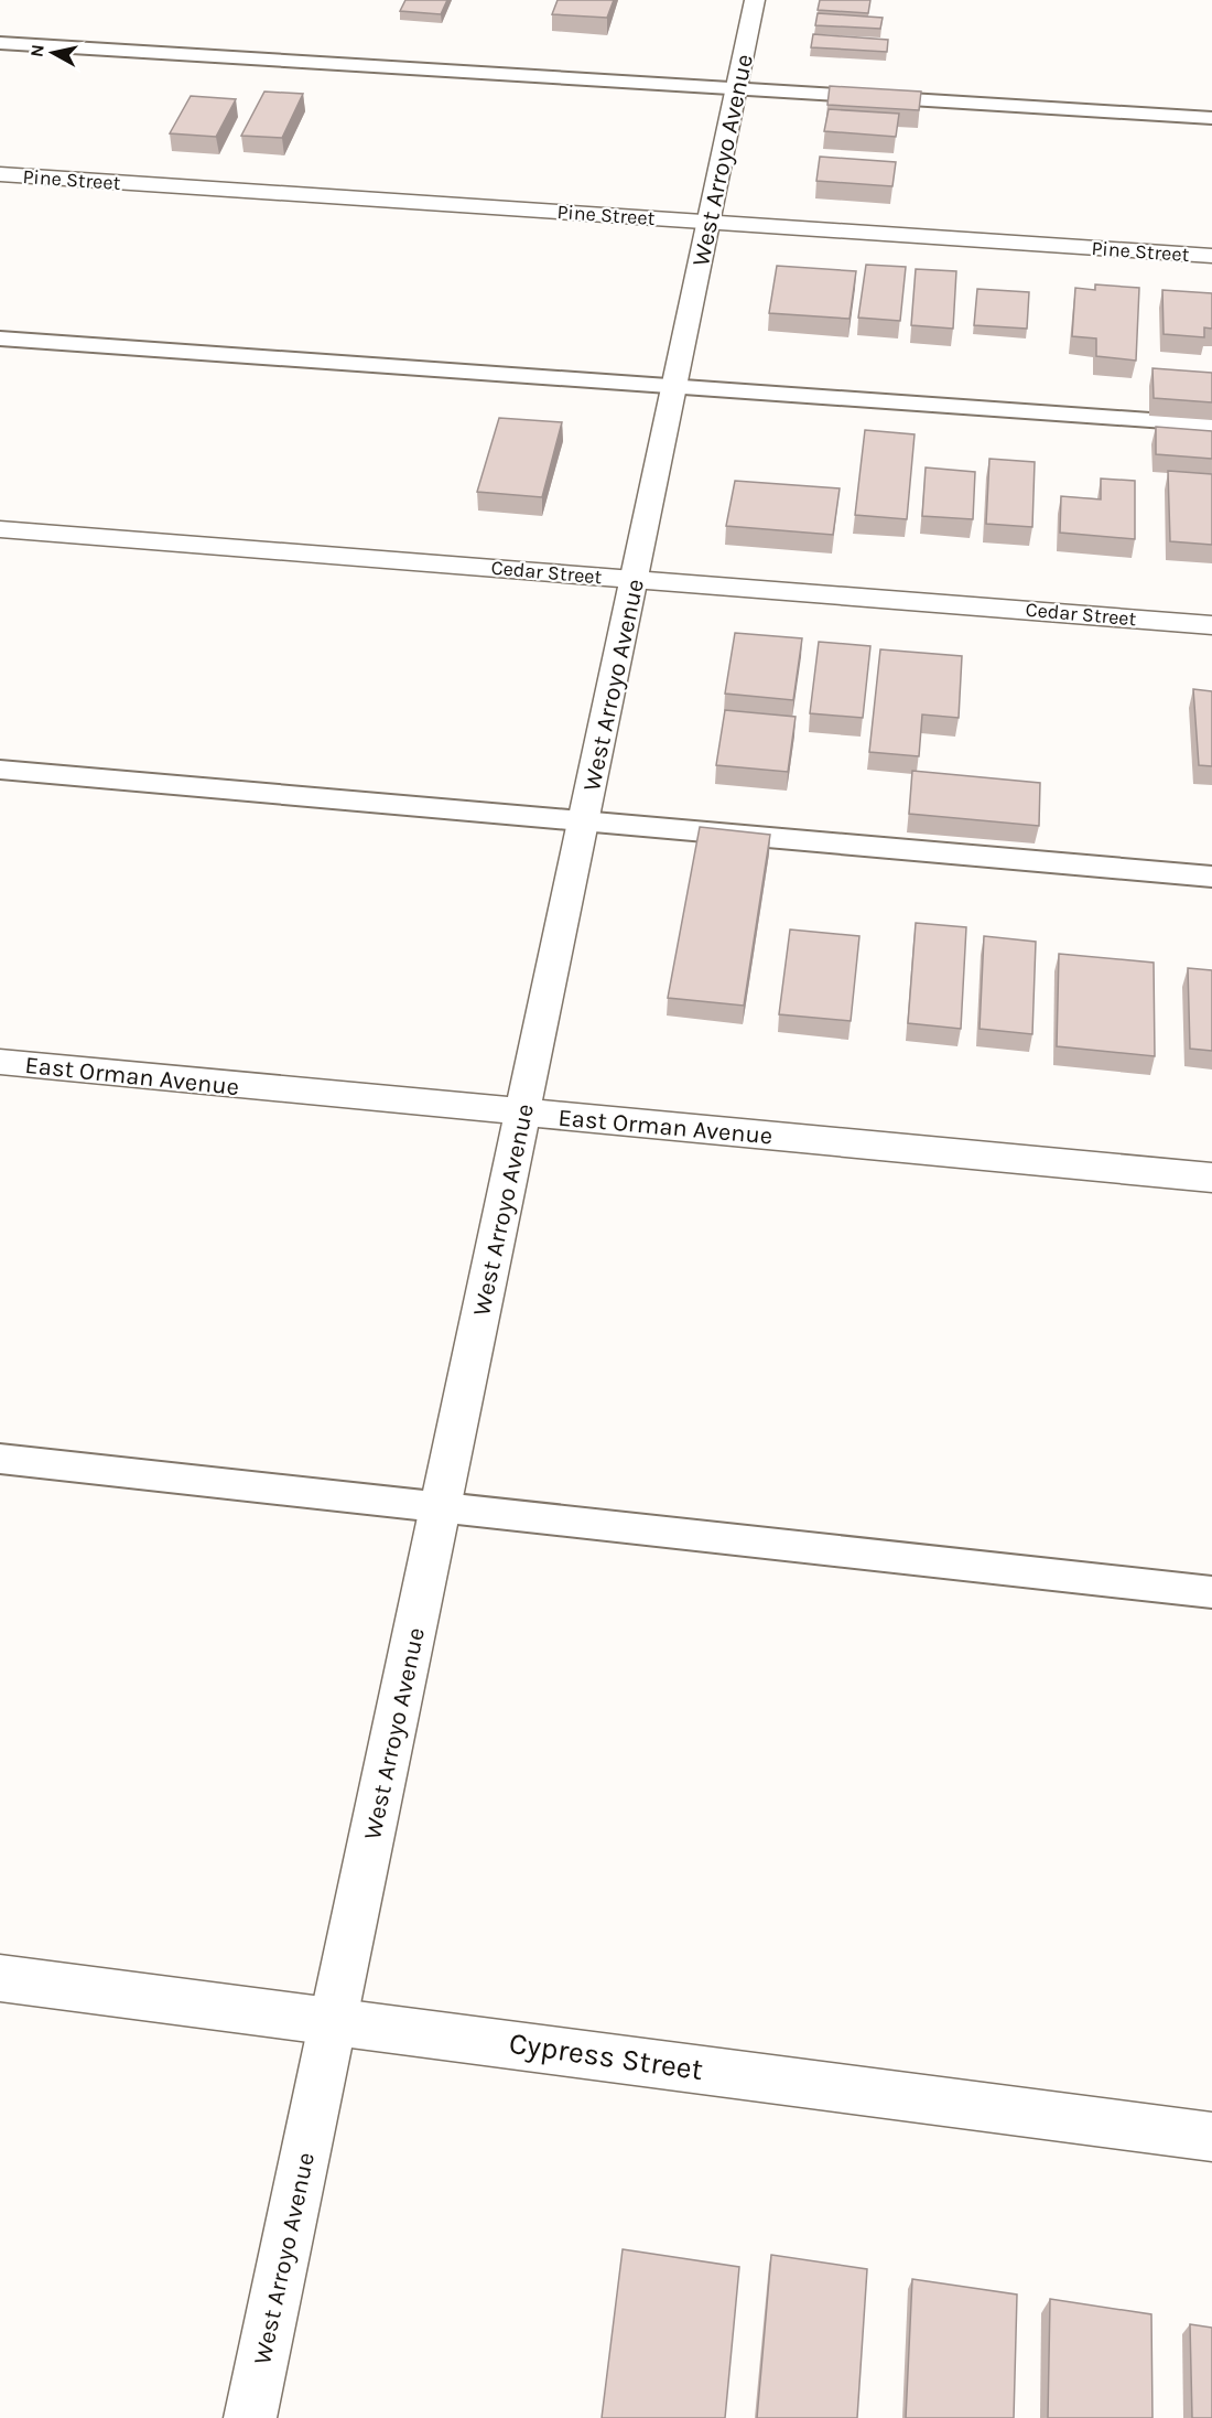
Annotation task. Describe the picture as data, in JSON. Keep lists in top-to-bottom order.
{
  "streets": {
    "street": [
      "West Arroyo Avenue",
      "Pine Street",
      "Cedar Street",
      "East Orman Avenue",
      "Cypress Street"
    ]
  },
  "crossings": [
    ["West Arroyo Avenue", "Pine Street"],
    ["West Arroyo Avenue", "Cedar Street"],
    ["West Arroyo Avenue", "East Orman Avenue"],
    ["West Arroyo Avenue", "Cypress Street"]
  ],
  "north": "left"
}
